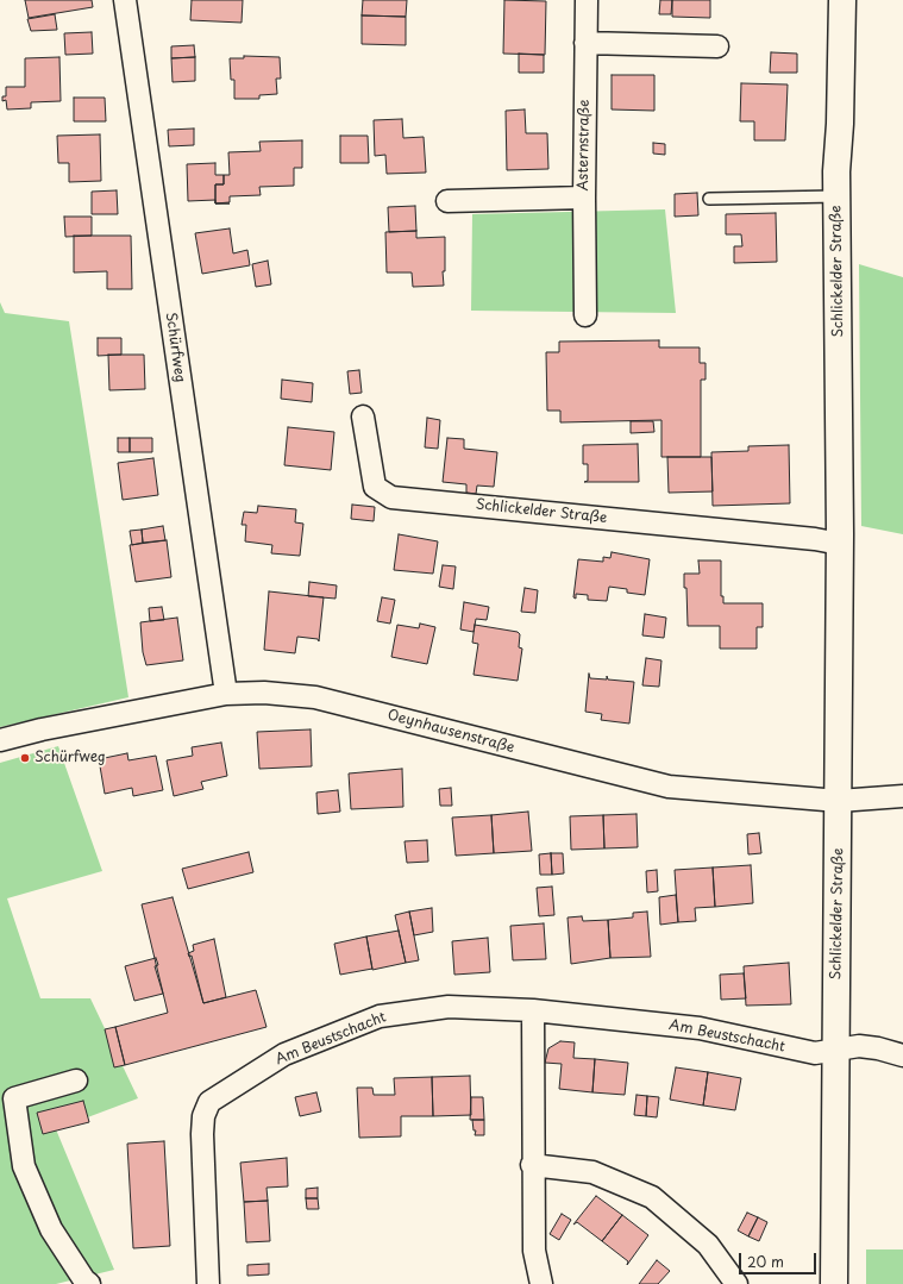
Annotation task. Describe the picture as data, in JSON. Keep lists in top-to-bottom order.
{
  "streets": {
    "main road": ["Schlickelder Straße"],
    "street": [
      "Asternstraße",
      "Schürfweg",
      "Oeynhausenstraße",
      "Am Beustschacht"
    ]
  },
  "crossings": [
    ["Schlickelder Straße", "Oeynhausenstraße"],
    ["Schlickelder Straße", "Am Beustschacht"],
    ["Schürfweg", "Oeynhausenstraße"]
  ],
  "places": ["Schürfweg"],
  "scale_bar": "20 m"
}
